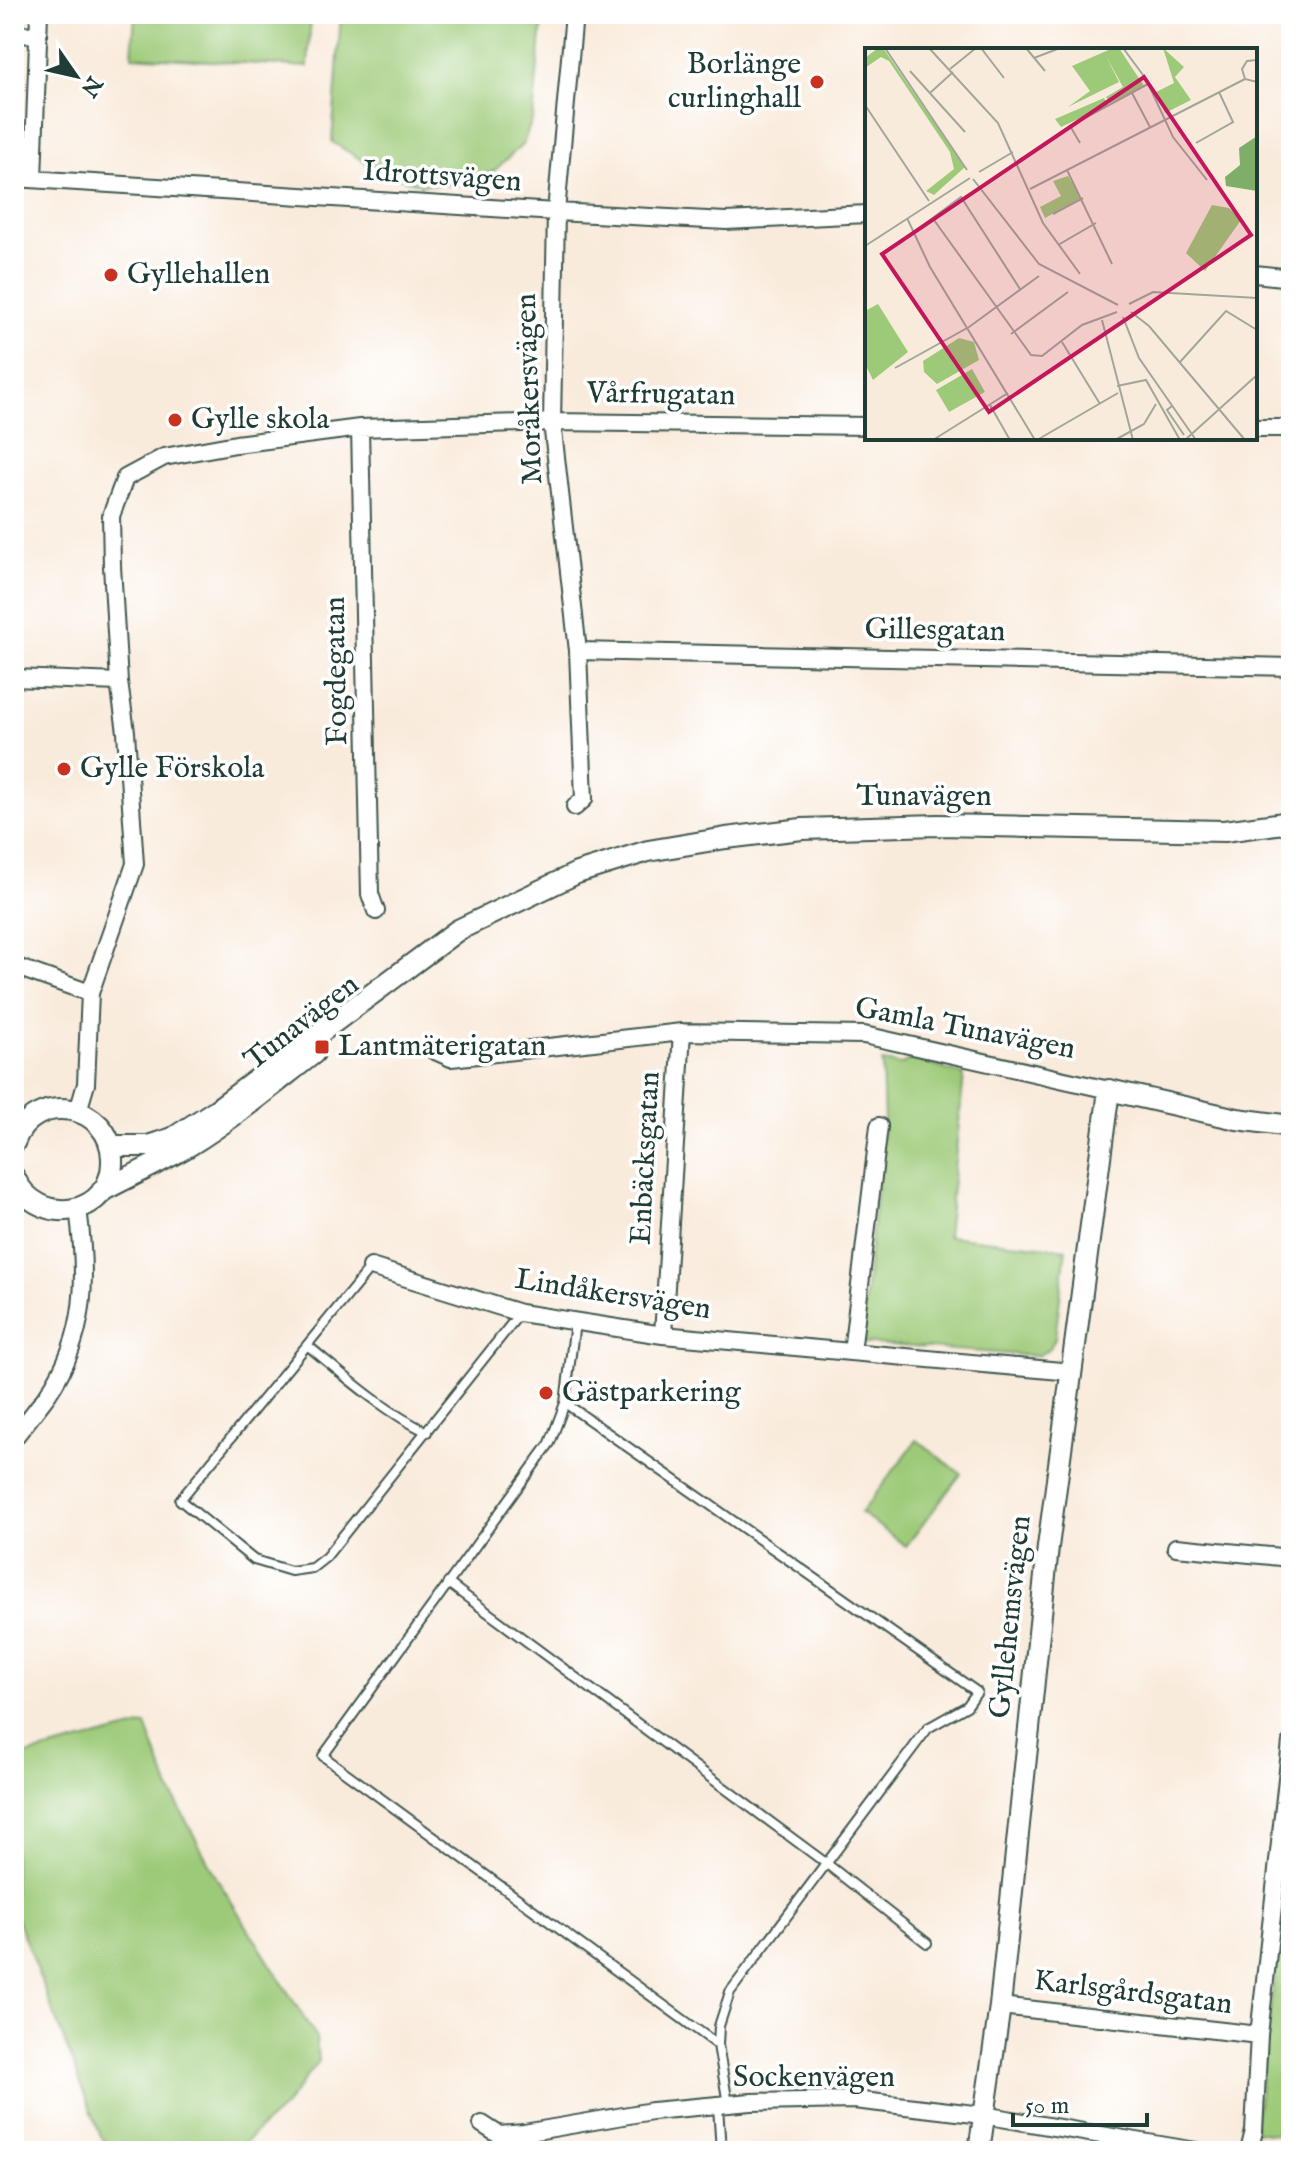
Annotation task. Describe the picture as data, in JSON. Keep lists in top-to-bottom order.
{
  "streets": {
    "street": [
      "Idrottsvägen",
      "Moråkersvägen",
      "Vårfrugatan",
      "Gillesgatan",
      "Fogdegatan",
      "Tunavägen",
      "Gamla Tunavägen",
      "Enbäcksgatan",
      "Lindåkersvägen",
      "Gyllehemsvägen",
      "Karlsgårdsgatan",
      "Sockenvägen"
    ]
  },
  "crossings": [
    ["Idrottsvägen", "Moråkersvägen"],
    ["Moråkersvägen", "Vårfrugatan"],
    ["Moråkersvägen", "Gillesgatan"],
    ["Vårfrugatan", "Fogdegatan"],
    ["Gamla Tunavägen", "Enbäcksgatan"],
    ["Gamla Tunavägen", "Gyllehemsvägen"],
    ["Enbäcksgatan", "Lindåkersvägen"],
    ["Lindåkersvägen", "Gyllehemsvägen"],
    ["Gyllehemsvägen", "Karlsgårdsgatan"],
    ["Gyllehemsvägen", "Sockenvägen"]
  ],
  "places": {
    "other": [
      "Borlänge curlinghall",
      "Gyllehallen",
      "Gylle skola",
      "Gylle Förskola",
      "Gästparkering"
    ],
    "transit": ["Lantmäterigatan"]
  },
  "scale_bar": "50 m",
  "north": "bottom right"
}
